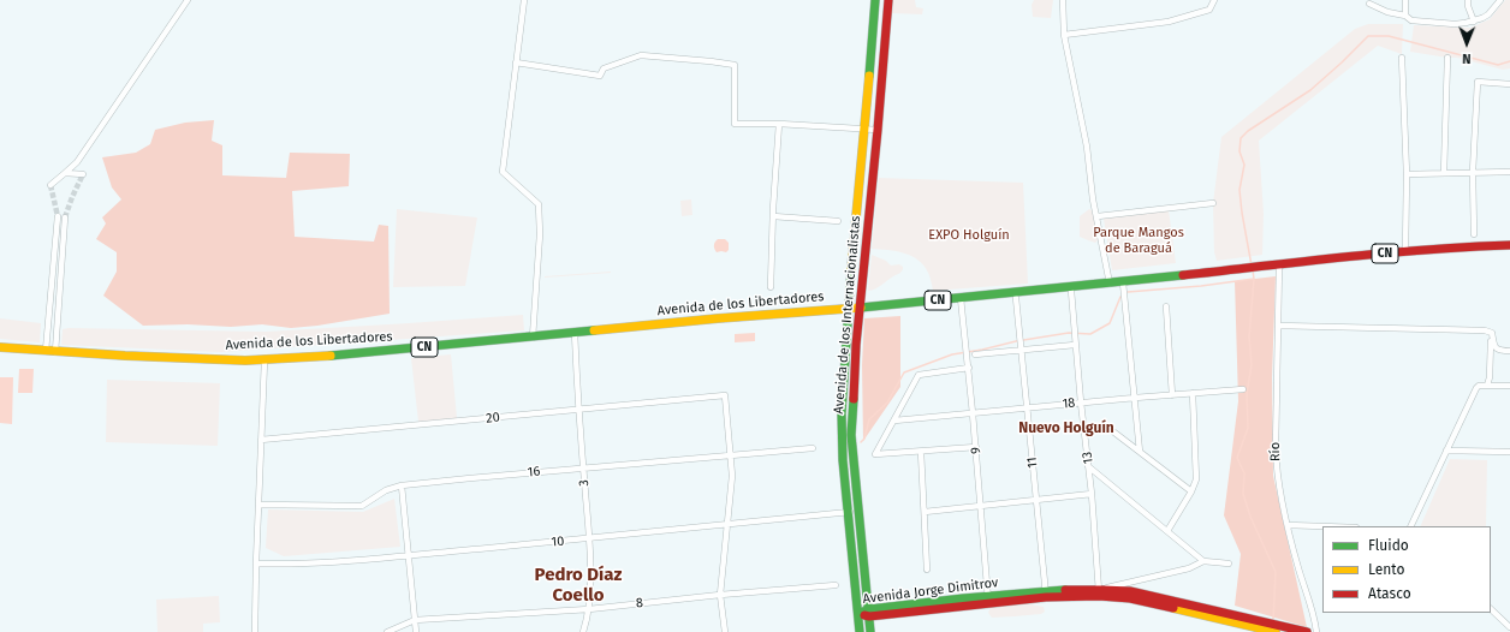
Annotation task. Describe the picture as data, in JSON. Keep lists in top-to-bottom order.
{
  "streets": {
    "main road": [
      "CN",
      "Avenida de los Libertadores",
      "Avenida de los Internacionalistas",
      "Avenida Jorge Dimitrov"
    ],
    "street": [
      "18",
      "20",
      "9",
      "Río",
      "13",
      "11",
      "16",
      "3",
      "10",
      "8"
    ]
  },
  "crossings": [
    ["Avenida de los Libertadores", "Avenida de los Internacionalistas"],
    ["Avenida de los Libertadores", "9"],
    ["Avenida de los Libertadores", "Río"],
    ["Avenida de los Libertadores", "3"],
    ["Avenida de los Internacionalistas", "10"],
    ["Avenida de los Internacionalistas", "Avenida Jorge Dimitrov"],
    ["18", "9"],
    ["18", "13"],
    ["18", "11"],
    ["20", "16"],
    ["20", "3"],
    ["9", "Avenida Jorge Dimitrov"],
    ["13", "Avenida Jorge Dimitrov"],
    ["11", "Avenida Jorge Dimitrov"],
    ["16", "3"],
    ["3", "10"],
    ["3", "8"]
  ],
  "districts": ["Nuevo Holguín", "Pedro Díaz Coello"],
  "parks": ["Parque Mangos de Baraguá", "EXPO Holguín"],
  "legend": ["Fluido", "Lento", "Atasco"],
  "north": "bottom"
}
